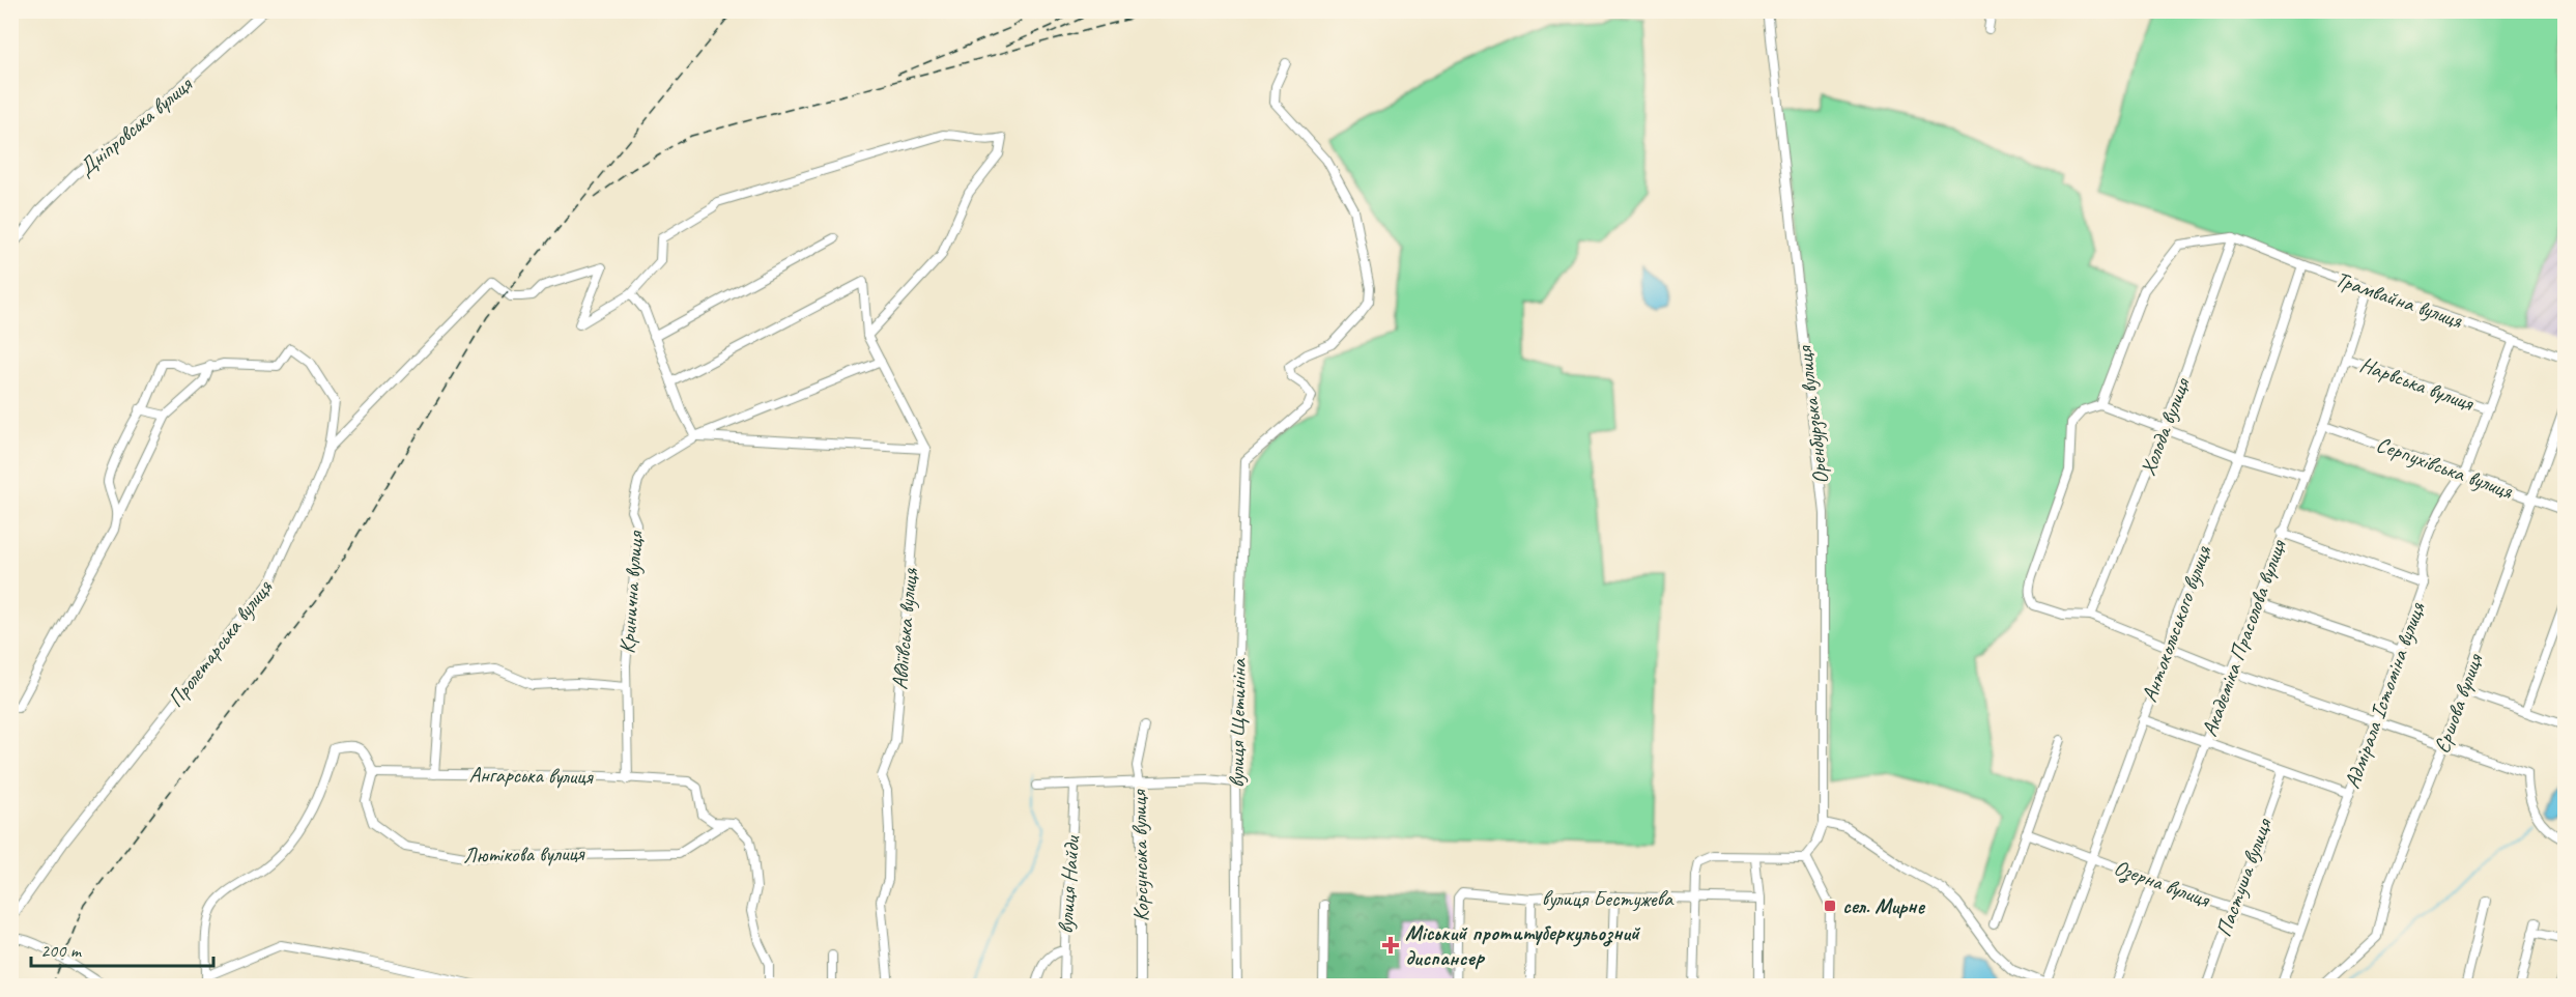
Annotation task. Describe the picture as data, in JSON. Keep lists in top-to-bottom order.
{
  "streets": {
    "street": [
      "Дніпровська вулиця",
      "Трамвайна вулиця",
      "Нарвська вулиця",
      "Оренбурзька вулиця",
      "Холода вулиця",
      "Серпухівська вулиця",
      "Кринична вулиця",
      "Антокольського вулиця",
      "Авдіївська вулиця",
      "Академіка Прасолова вулиця",
      "Пролетарська вулиця",
      "Адмірала Істоміна вулиця",
      "Єршова вулиця",
      "вулиця Щетиніна",
      "Ангарська вулиця",
      "Лютікова вулиця",
      "Корсунська вулиця",
      "Пастуша вулиця",
      "Озерна вулиця",
      "вулиця Найди",
      "вулиця Бестужева"
    ]
  },
  "crossings": [
    ["Трамвайна вулиця", "Холода вулиця"],
    ["Трамвайна вулиця", "Антокольського вулиця"],
    ["Трамвайна вулиця", "Академіка Прасолова вулиця"],
    ["Трамвайна вулиця", "Адмірала Істоміна вулиця"],
    ["Нарвська вулиця", "Академіка Прасолова вулиця"],
    ["Нарвська вулиця", "Адмірала Істоміна вулиця"],
    ["Серпухівська вулиця", "Академіка Прасолова вулиця"],
    ["Серпухівська вулиця", "Адмірала Істоміна вулиця"],
    ["Серпухівська вулиця", "Єршова вулиця"],
    ["Кринична вулиця", "Ангарська вулиця"],
    ["Антокольського вулиця", "Озерна вулиця"],
    ["Академіка Прасолова вулиця", "Озерна вулиця"],
    ["Адмірала Істоміна вулиця", "Озерна вулиця"],
    ["Ангарська вулиця", "Лютікова вулиця"],
    ["Пастуша вулиця", "Озерна вулиця"]
  ],
  "places": {
    "transit": ["сел. Мирне"],
    "health": ["Міський протитуберкульозний диспансер"]
  },
  "scale_bar": "200 m"
}
